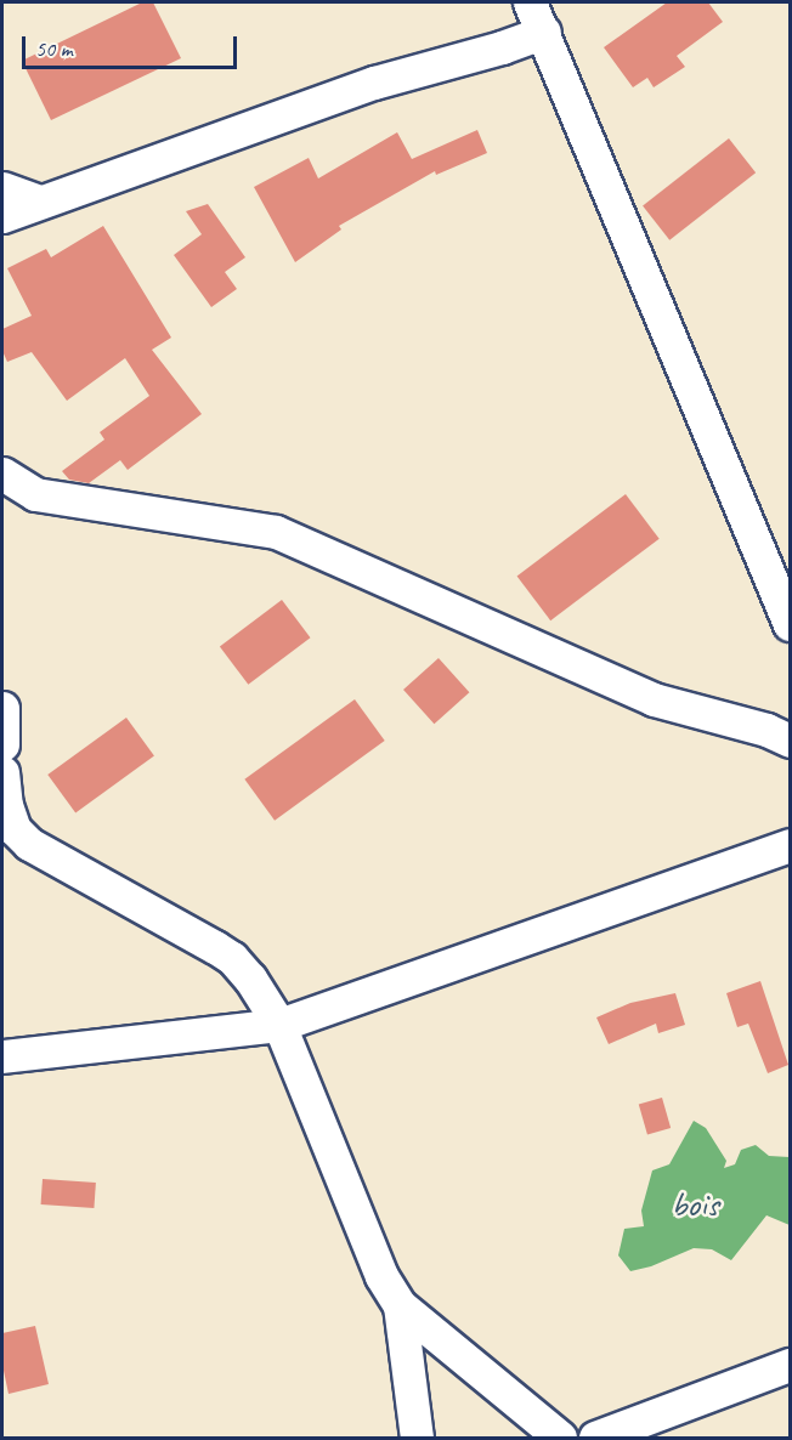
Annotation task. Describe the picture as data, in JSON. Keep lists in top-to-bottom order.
{
  "parks": ["bois"],
  "scale_bar": "50 m"
}
